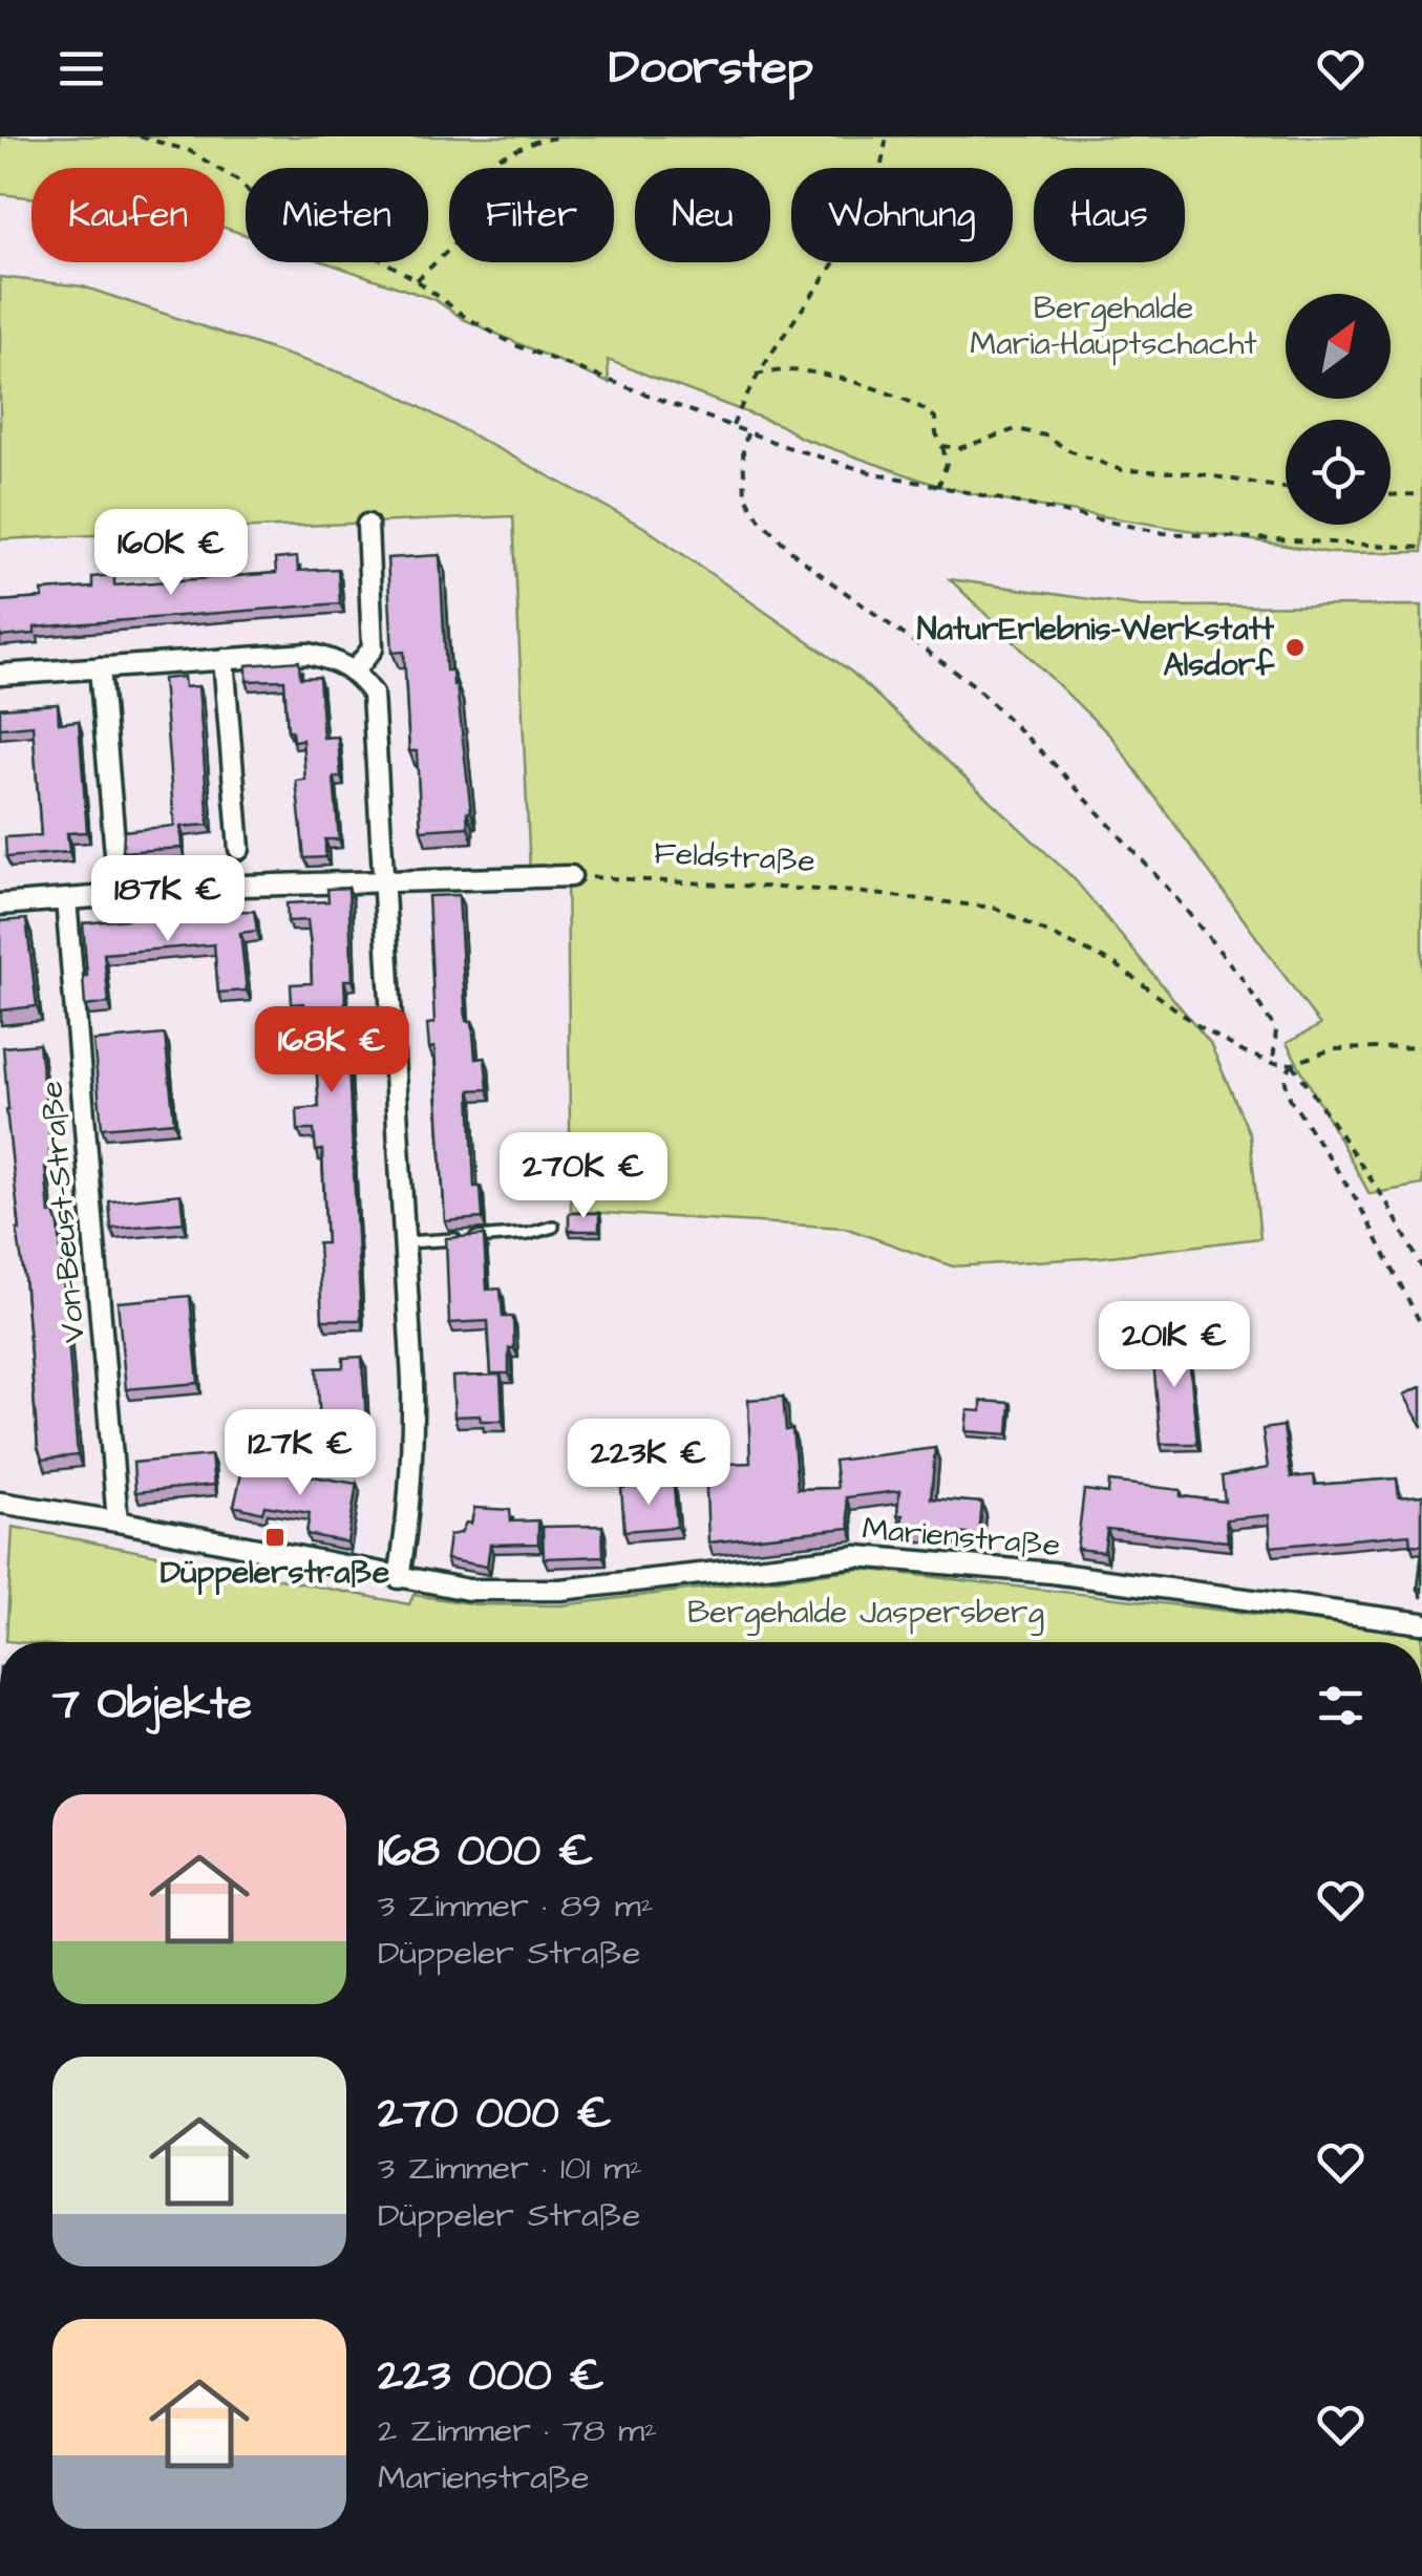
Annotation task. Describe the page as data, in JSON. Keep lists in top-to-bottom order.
{
  "streets": {
    "street": ["Von-Beust-Straße", "Marienstraße"],
    "path": ["Feldstraße"]
  },
  "crossings": [
    ["Von-Beust-Straße", "Marienstraße"]
  ],
  "parks": ["Bergehalde Maria-Hauptschacht", "Bergehalde Jaspersberg"],
  "places": {
    "other": ["NaturErlebnis-Werkstatt Alsdorf"],
    "transit": ["Düppelerstraße"]
  },
  "north": "top right",
  "page": {
    "header": "Doorstep",
    "chip": [
      "Kaufen",
      "Mieten",
      "Filter",
      "Neu",
      "Wohnung",
      "Haus"
    ],
    "price": [
      "160K €",
      "187K €",
      "168K €",
      "270K €",
      "201K €",
      "127K €",
      "223K €"
    ],
    "heading": "7 Objekte",
    "list": [
      {
        "name": "168 000 €",
        "note": "3 Zimmer · 89 m² · Düppeler Straße"
      },
      {
        "name": "270 000 €",
        "note": "3 Zimmer · 101 m² · Düppeler Straße"
      },
      {
        "name": "223 000 €",
        "note": "2 Zimmer · 78 m² · Marienstraße"
      }
    ]
  }
}
